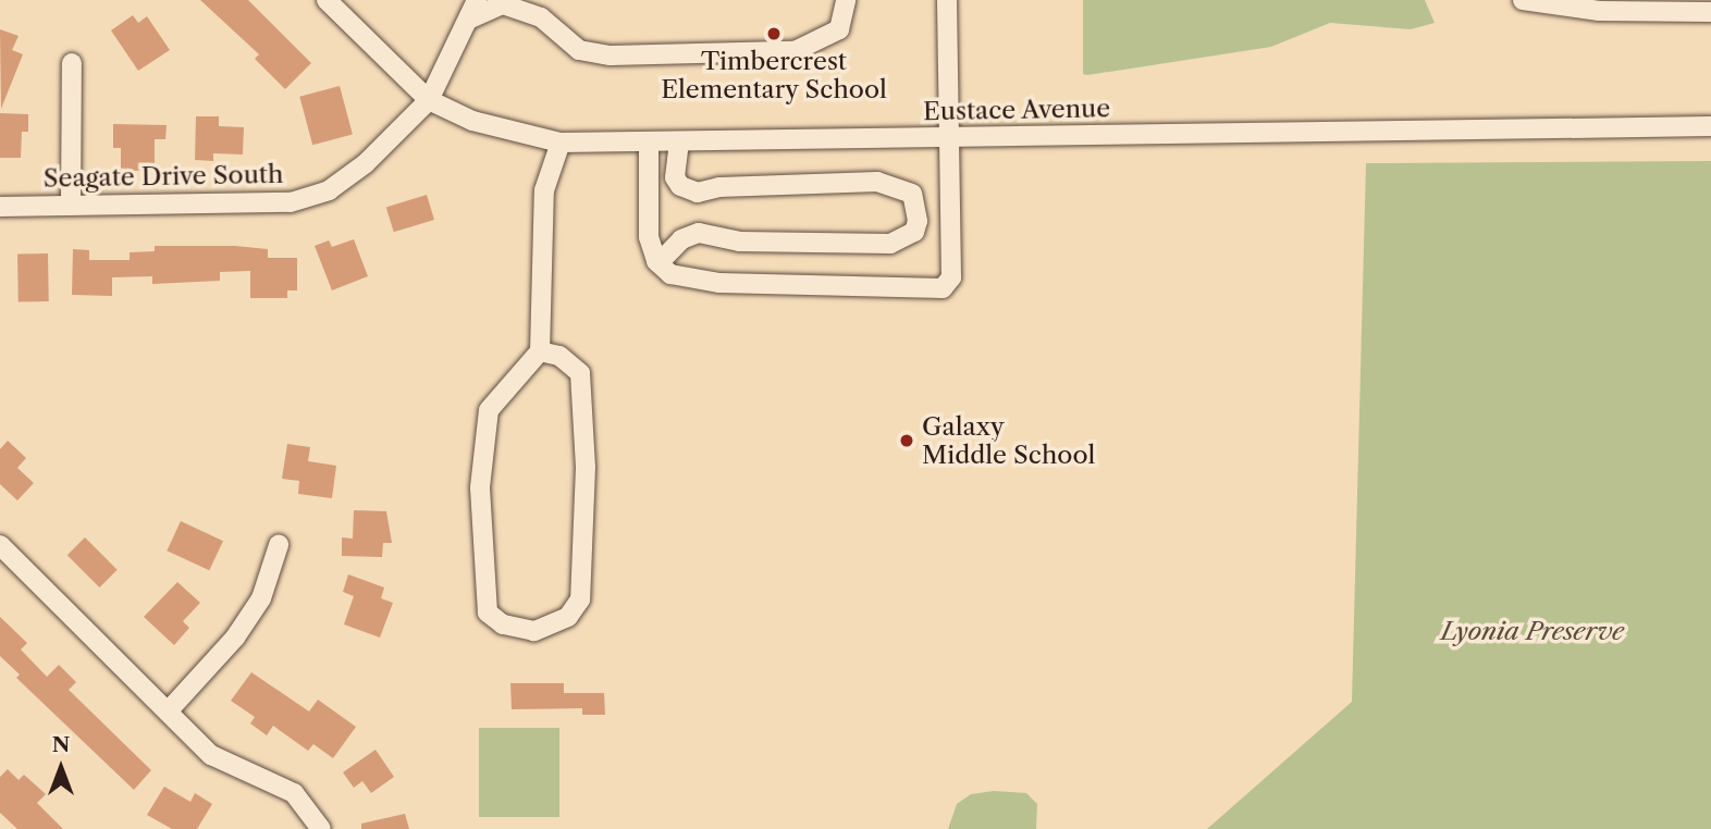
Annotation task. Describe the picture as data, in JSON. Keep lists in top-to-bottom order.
{
  "streets": {
    "street": ["Eustace Avenue", "Seagate Drive South"]
  },
  "crossings": [
    ["Eustace Avenue", "Seagate Drive South"]
  ],
  "parks": ["Lyonia Preserve"],
  "places": ["Timbercrest Elementary School", "Galaxy Middle School"],
  "north": "top"
}
